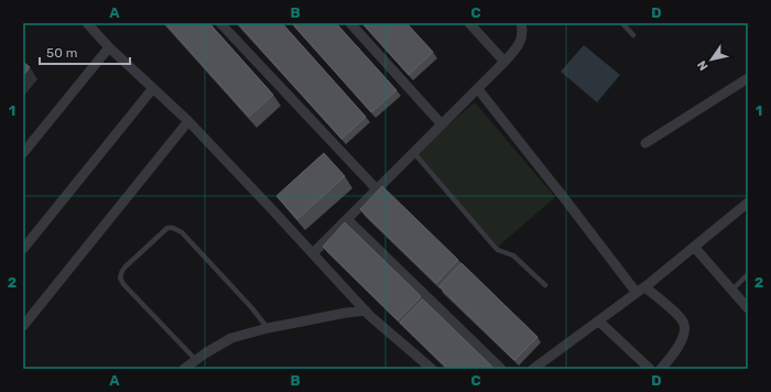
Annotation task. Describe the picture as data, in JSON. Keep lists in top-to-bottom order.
{
  "scale_bar": "50 m",
  "north": "bottom left",
  "grid": {
    "columns": [
      "A",
      "B",
      "C",
      "D"
    ],
    "rows": ["1", "2"]
  }
}
